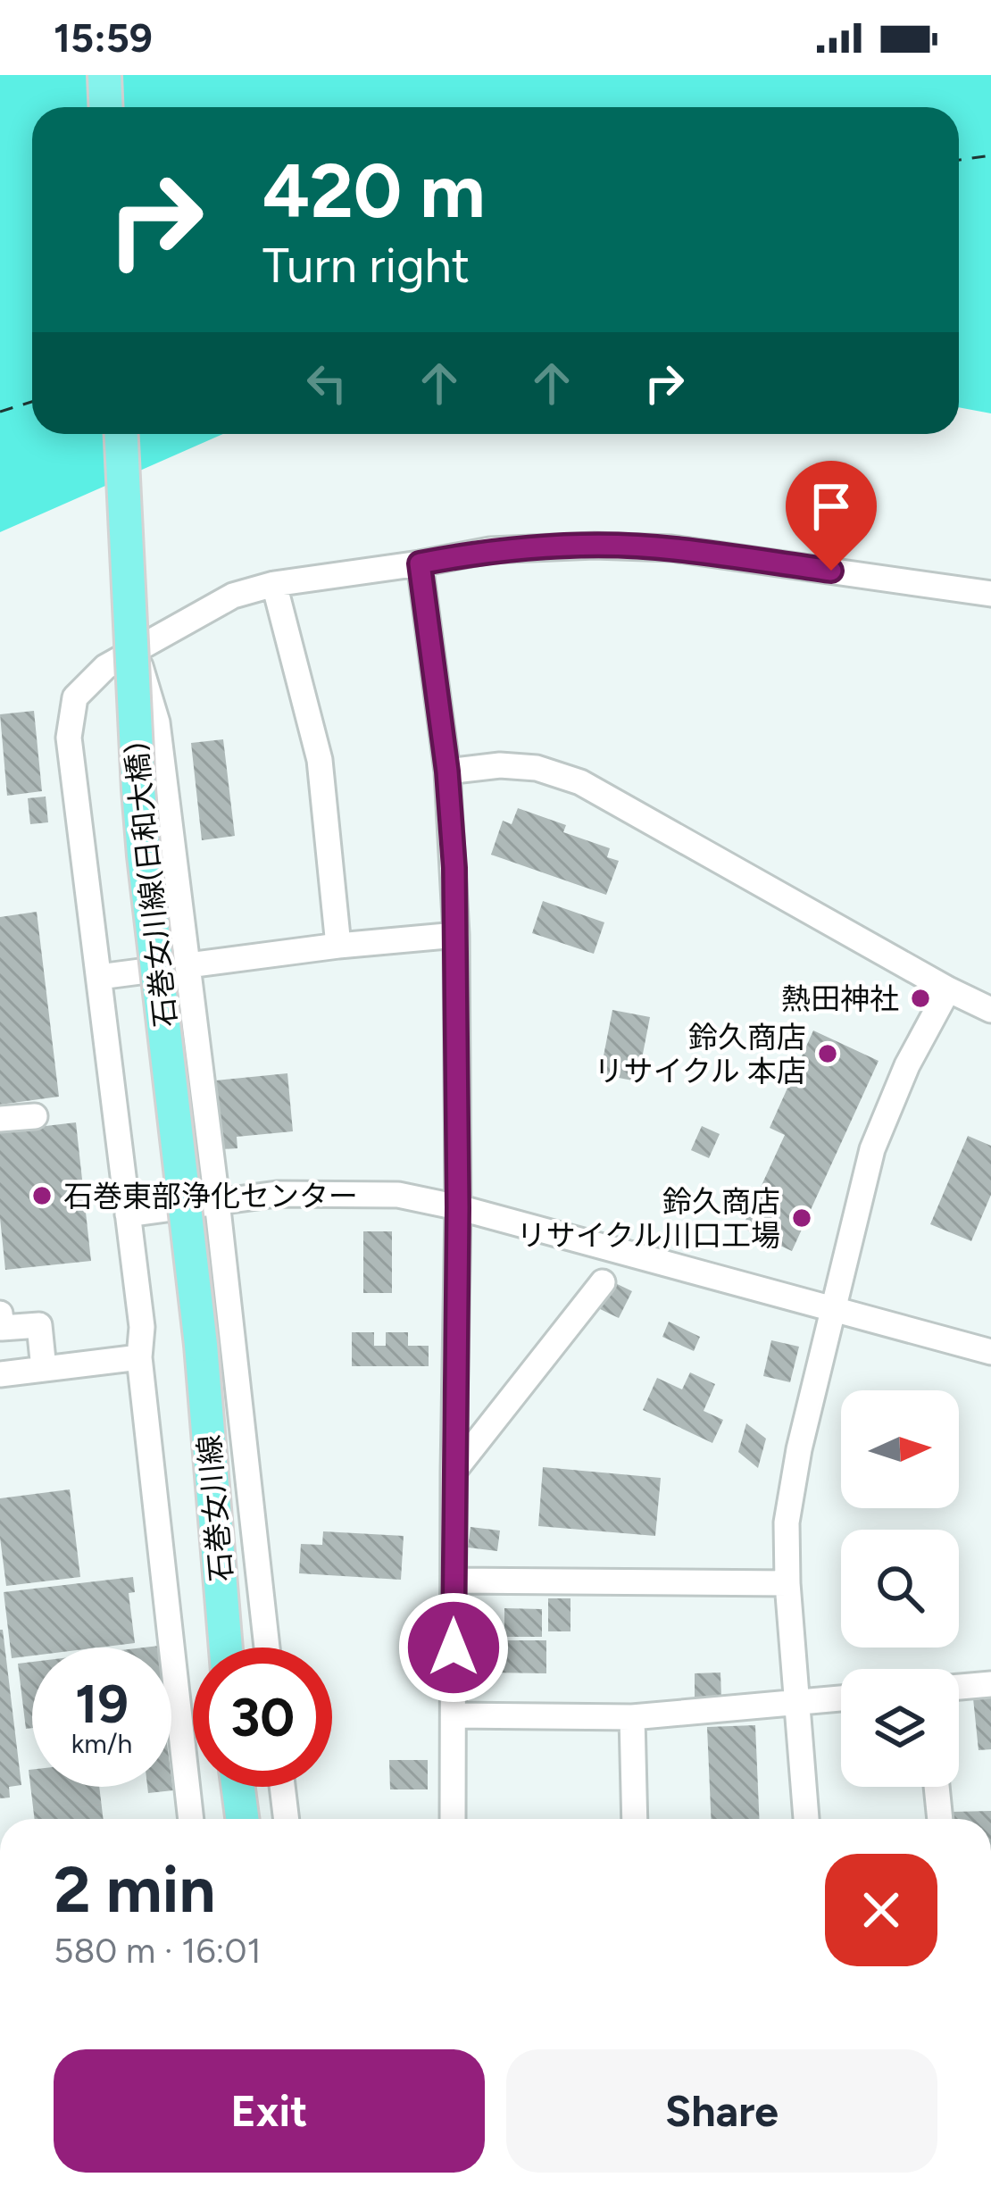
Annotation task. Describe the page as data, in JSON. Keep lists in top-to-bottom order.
{
  "streets": {
    "main road": ["石巻女川線(日和大橋)", "石巻女川線"]
  },
  "crossings": [
    ["石巻女川線(日和大橋)", "石巻女川線"]
  ],
  "places": [
    "熱田神社",
    "鈴久商店 リサイクル 本店",
    "石巻東部浄化センター",
    "鈴久商店 リサイクル川口工場"
  ],
  "north": "right",
  "page": {
    "status": "15:59",
    "turn": ["420 m", "Turn right"],
    "speed": "19 km/h",
    "limit": "30",
    "heading": ["2 min", "580 m · 16:01"],
    "buttons": ["Exit", "Share"]
  }
}
